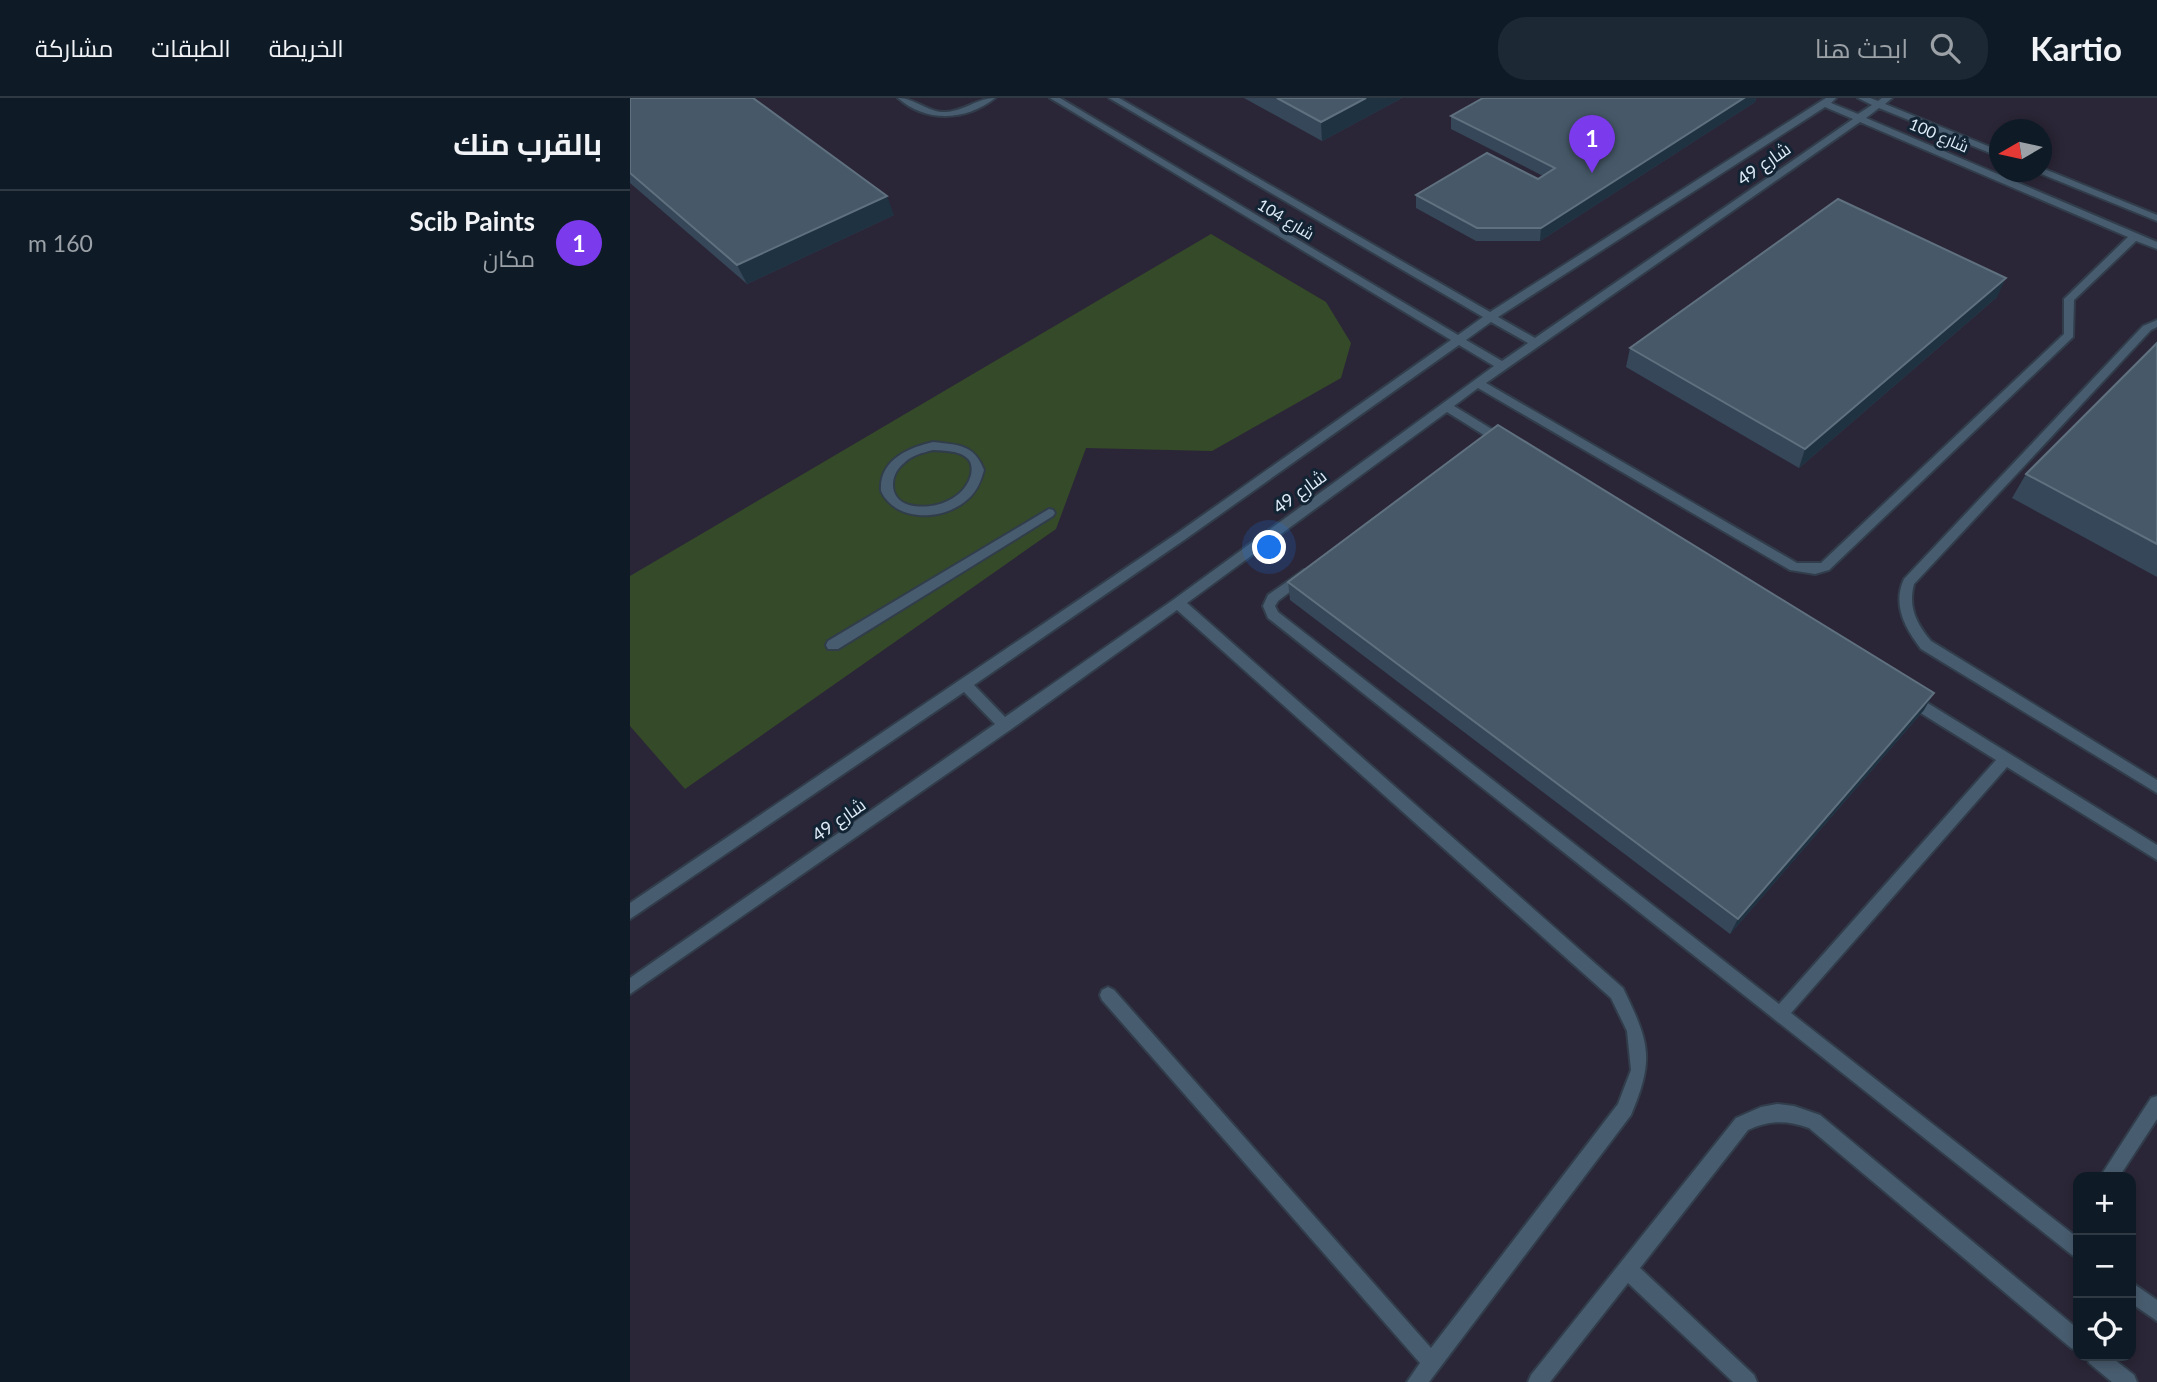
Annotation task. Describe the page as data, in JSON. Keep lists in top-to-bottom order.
{
  "streets": {
    "lane": ["شارع 100", "شارع 49", "شارع 104"]
  },
  "crossings": [
    ["شارع 100", "شارع 49"],
    ["شارع 49", "شارع 104"]
  ],
  "north": "left",
  "page": {
    "header": "Kartio",
    "search": "ابحث هنا",
    "nav": ["الخريطة", "الطبقات", "مشاركة"],
    "heading": "بالقرب منك",
    "pins": "1",
    "list": [
      {
        "mark": "1",
        "name": "Scib Paints",
        "note": "مكان",
        "value": "160 m"
      }
    ],
    "map_buttons": ["+", "−"]
  }
}
